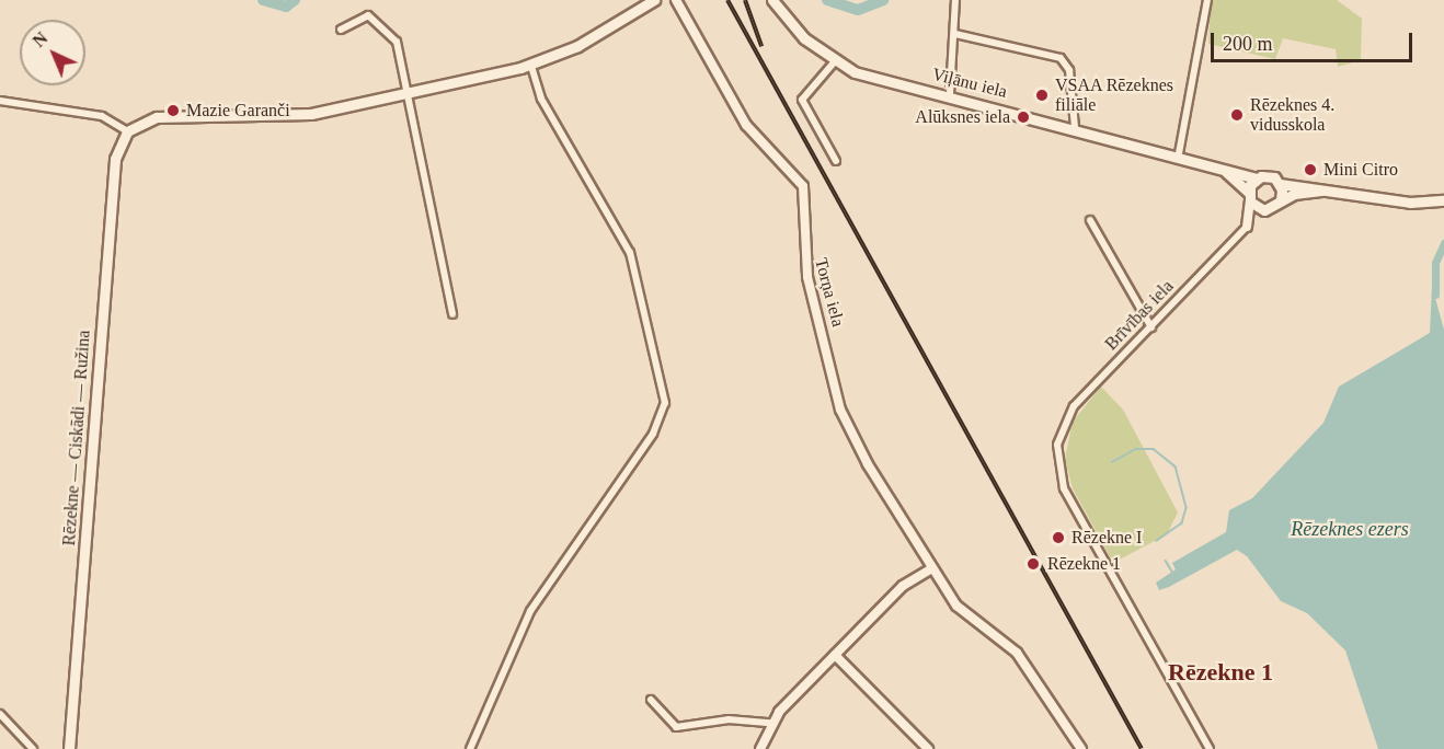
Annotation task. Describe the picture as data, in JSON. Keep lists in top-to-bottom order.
{
  "streets": {
    "main road": ["Viļānu iela", "Rēzekne — Ciskādi — Ružina"],
    "street": ["Torņa iela", "Brīvības iela"]
  },
  "districts": ["Rēzekne 1"],
  "water": ["Rēzeknes ezers"],
  "places": [
    "VSAA Rēzeknes filiāle",
    "Mazie Garanči",
    "Rēzeknes 4. vidusskola",
    "Alūksnes iela",
    "Mini Citro",
    "Rēzekne I",
    "Rēzekne 1"
  ],
  "scale_bar": "200 m",
  "north": "top left"
}
